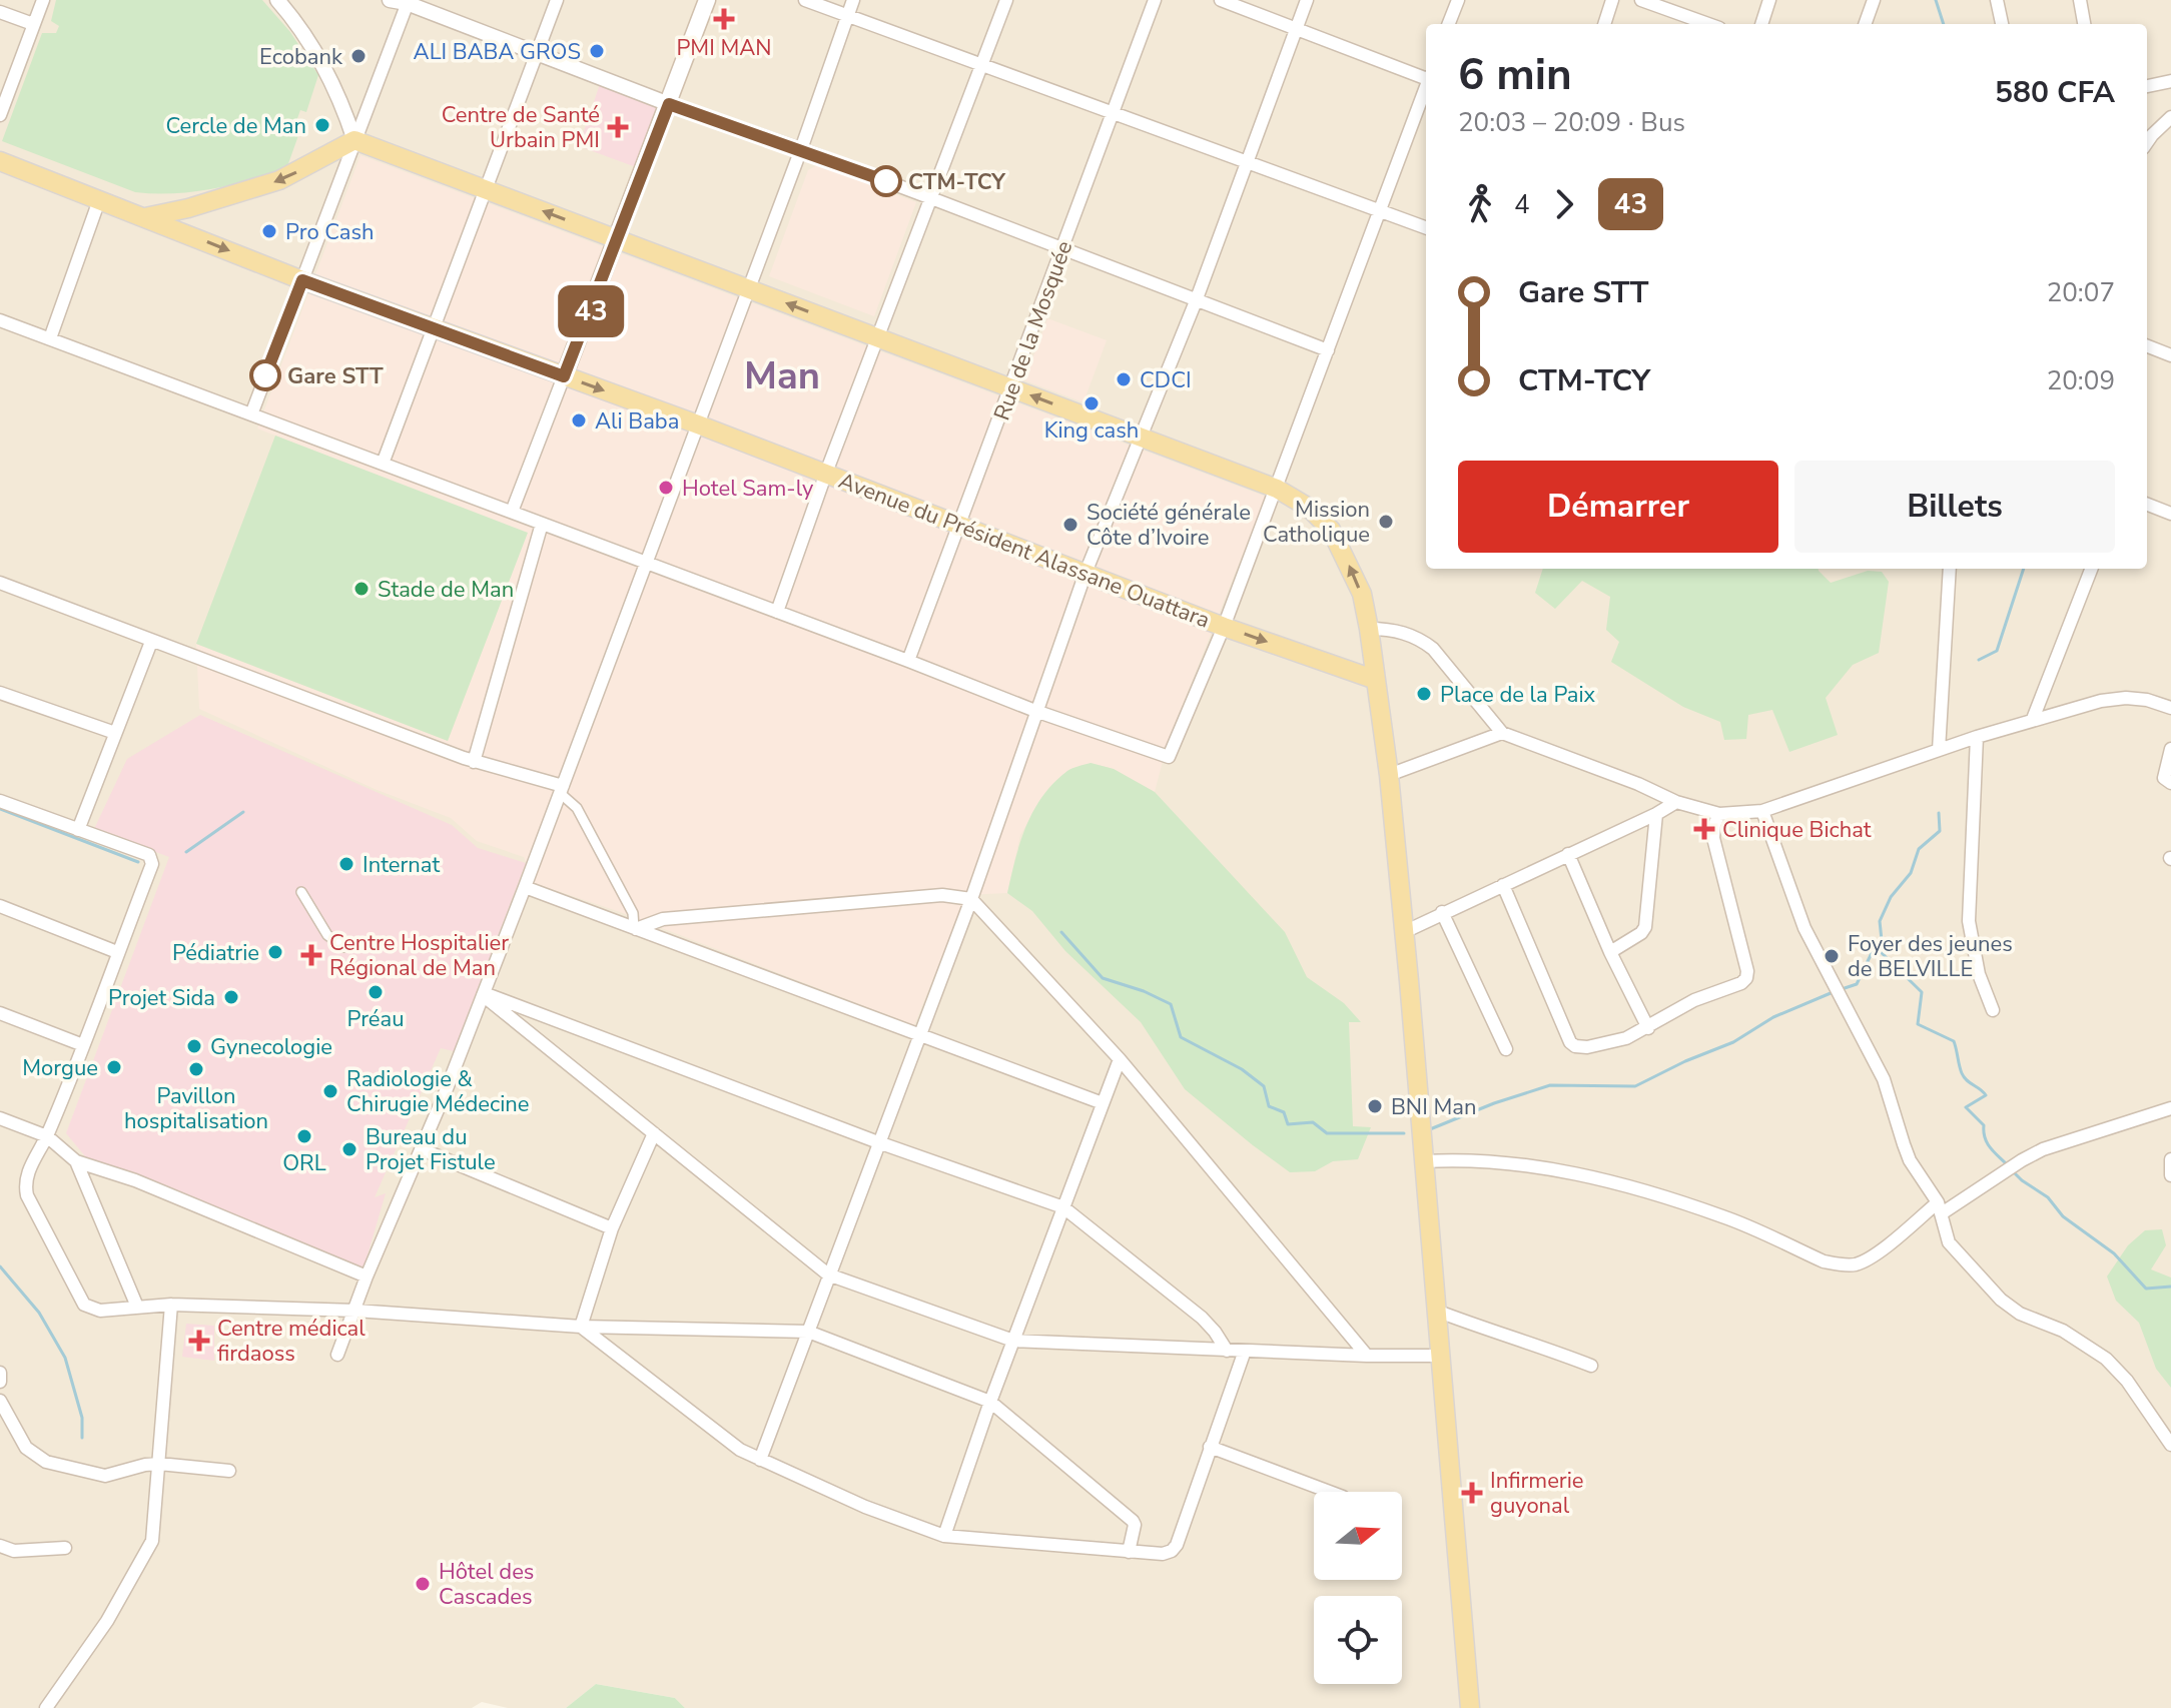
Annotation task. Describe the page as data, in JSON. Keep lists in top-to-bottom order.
{
  "streets": {
    "main road": ["Avenue du Président Alassane Ouattara"],
    "street": ["Rue de la Mosquée"]
  },
  "crossings": [
    ["Rue de la Mosquée", "Avenue du Président Alassane Ouattara"]
  ],
  "districts": ["Man"],
  "places": {
    "health": [
      "PMI MAN",
      "Centre de Santé Urbain PMI",
      "Clinique Bichat",
      "Centre Hospitalier Régional de Man",
      "Centre médical firdaoss",
      "Infirmerie guyonal"
    ],
    "other": [
      "ALI BABA GROS",
      "Ecobank",
      "Cercle de Man",
      "CTM-TCY",
      "Pro Cash",
      "Gare STT",
      "CDCI",
      "King cash",
      "Ali Baba",
      "Hotel Sam-ly",
      "Mission Catholique",
      "Société générale Côte d’Ivoire",
      "Stade de Man",
      "Place de la Paix",
      "Internat",
      "Pédiatrie",
      "Foyer des jeunes de BELVILLE",
      "Préau",
      "Projet Sida",
      "Gynecologie",
      "Morgue",
      "Pavillon hospitalisation",
      "Radiologie & Chirugie Médecine",
      "BNI Man",
      "ORL",
      "Bureau du Projet Fistule",
      "Hôtel des Cascades"
    ]
  },
  "lines": ["bus line 43"],
  "north": "right",
  "page": {
    "on_map": "43",
    "heading": ["6 min", "20:03 – 20:09 · Bus", "580 CFA"],
    "legs": ["4", "43"],
    "list": [
      {
        "name": "Gare STT",
        "value": "20:07"
      },
      {
        "name": "CTM-TCY",
        "value": "20:09"
      }
    ],
    "buttons": ["Démarrer", "Billets"]
  }
}
